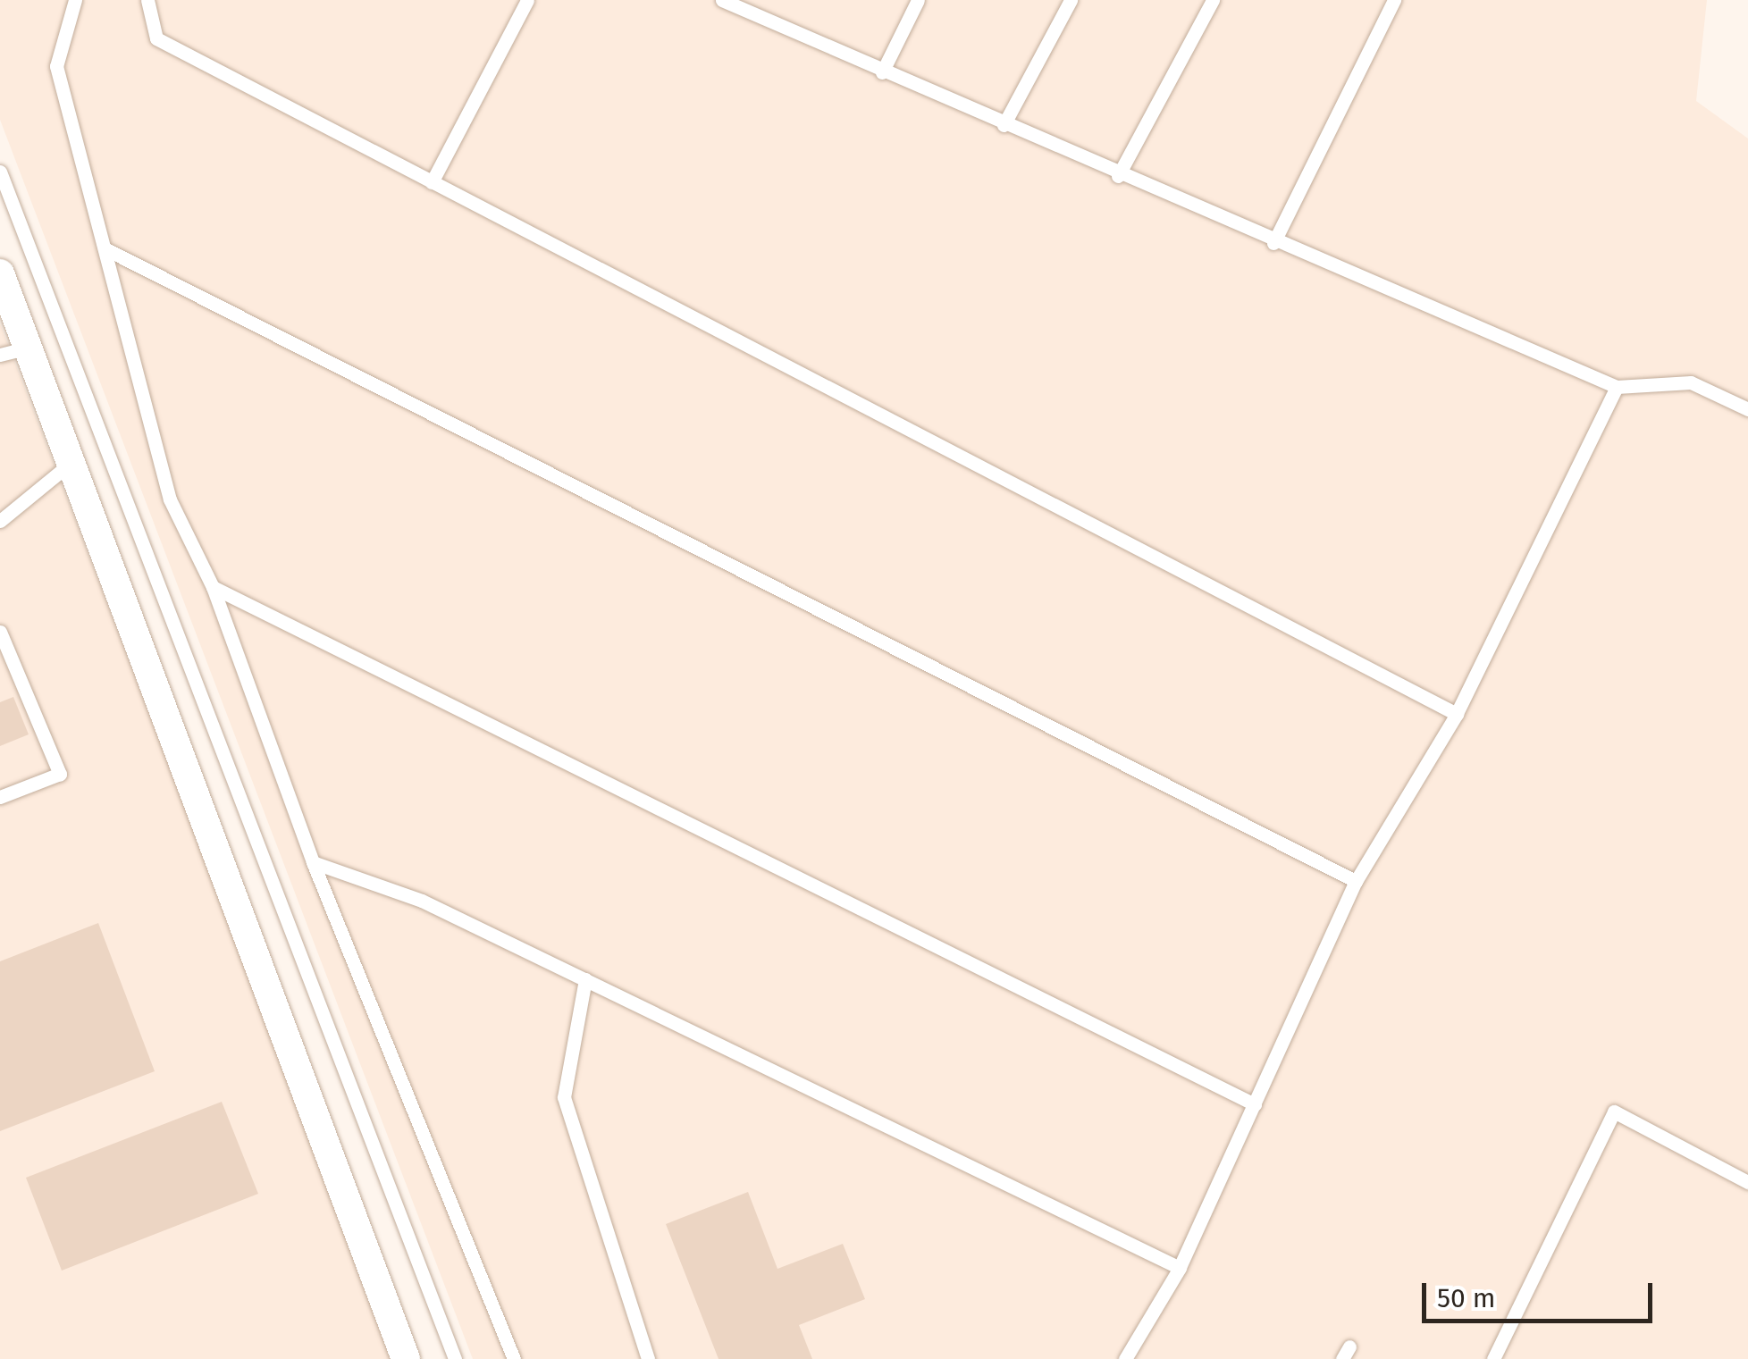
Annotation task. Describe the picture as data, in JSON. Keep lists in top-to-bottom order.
{
  "scale_bar": "50 m"
}
